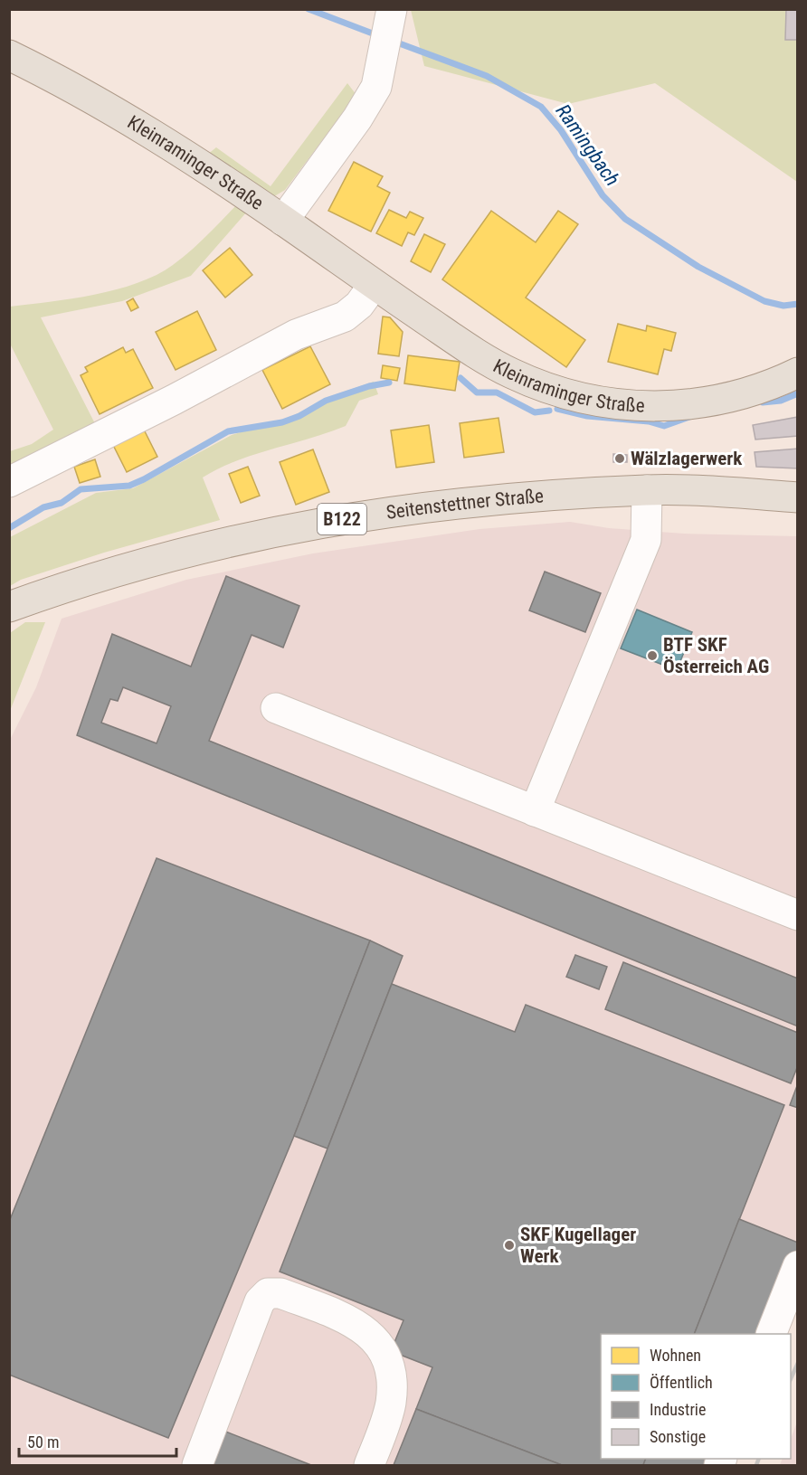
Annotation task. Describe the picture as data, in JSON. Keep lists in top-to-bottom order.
{
  "streets": {
    "main road": ["Kleinraminger Straße", "Seitenstettner Straße", "B122"]
  },
  "water": ["Ramingbach"],
  "places": ["Wälzlagerwerk", "BTF SKF Österreich AG", "SKF Kugellager Werk"],
  "legend": [
    "Wohnen",
    "Öffentlich",
    "Industrie",
    "Sonstige"
  ],
  "scale_bar": "50 m"
}
